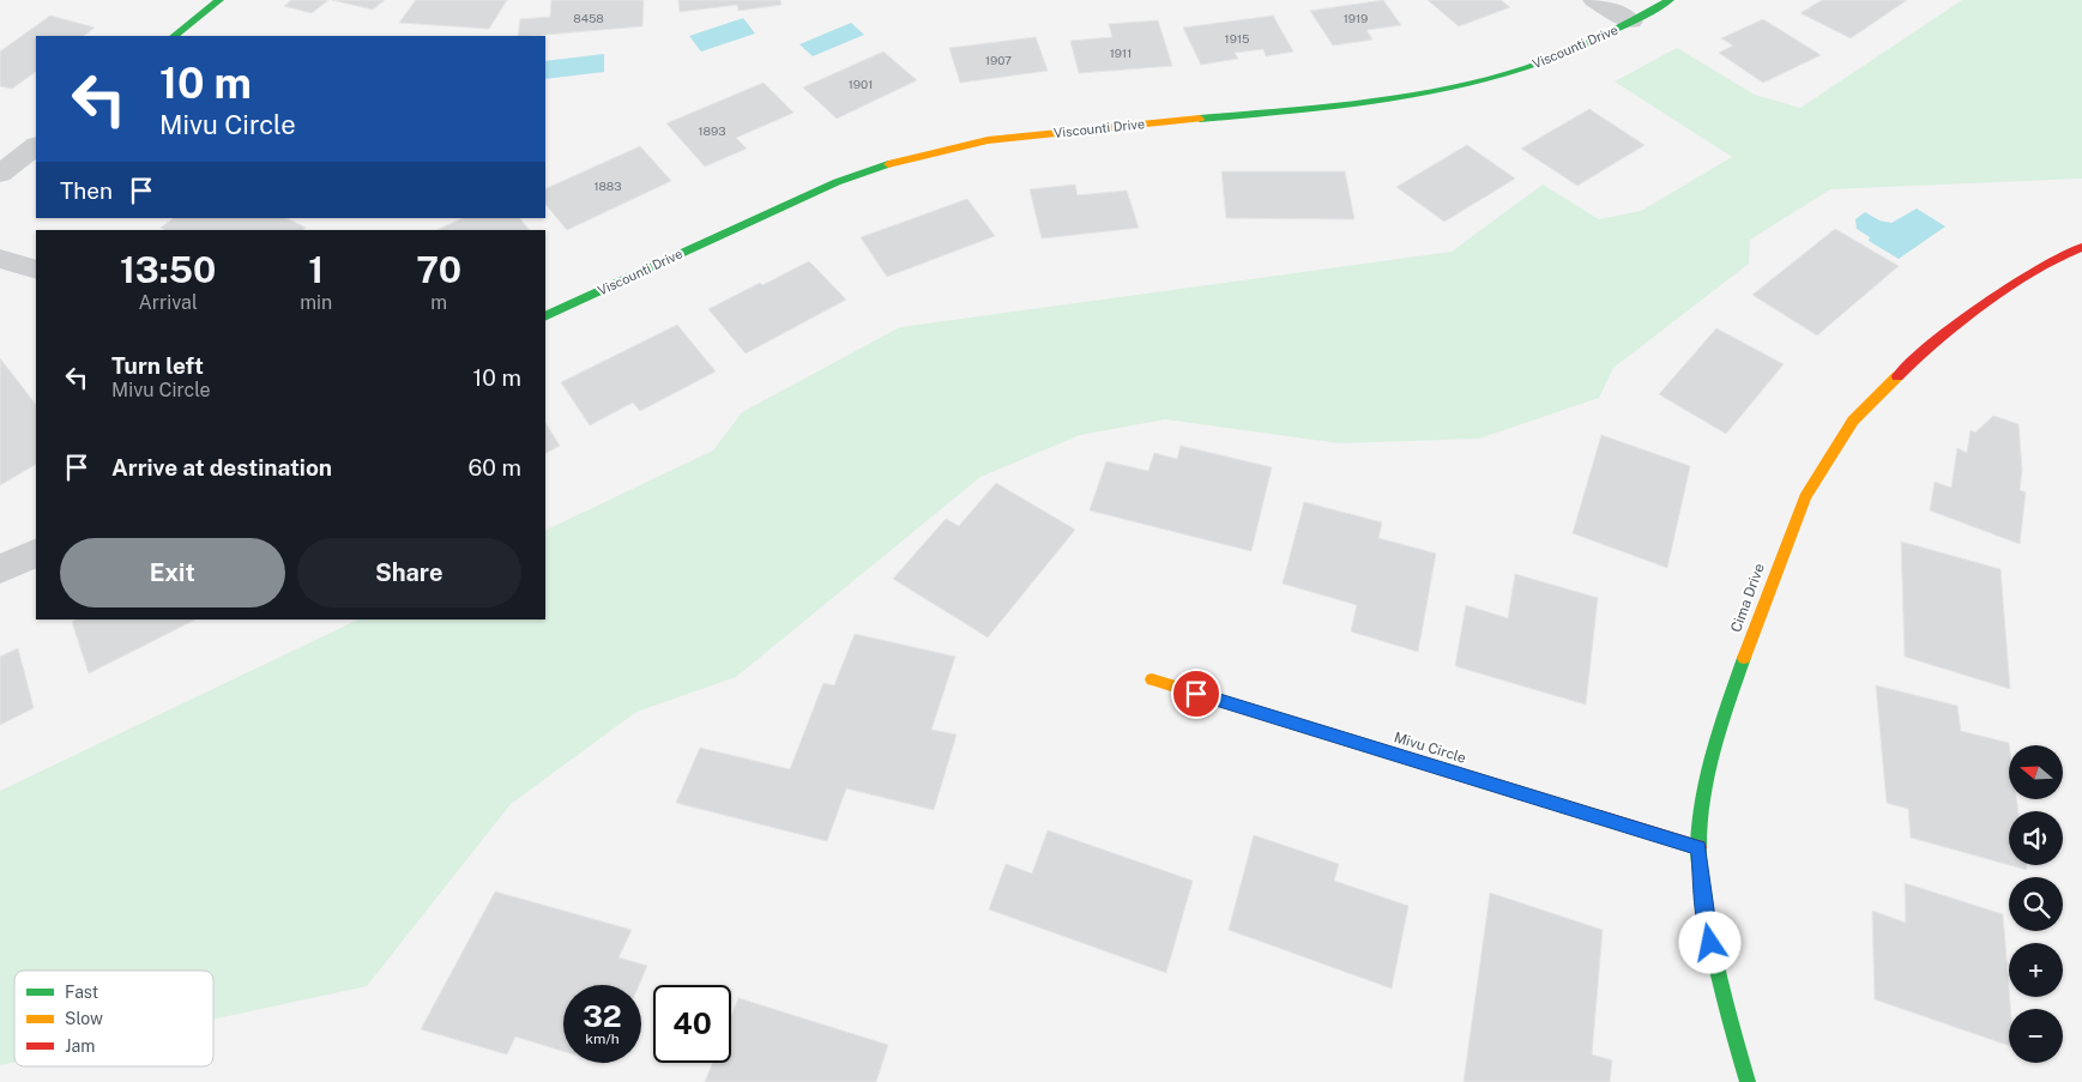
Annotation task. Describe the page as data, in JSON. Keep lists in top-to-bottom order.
{
  "streets": {
    "street": ["Viscounti Drive", "Cima Drive", "Mivu Circle"]
  },
  "crossings": [
    ["Cima Drive", "Mivu Circle"]
  ],
  "house_numbers": [
    "8458",
    "1919",
    "1915",
    "1911",
    "1907",
    "1901",
    "1893",
    "1883"
  ],
  "legend": ["Fast", "Slow", "Jam"],
  "north": "left",
  "page": {
    "turn": ["10 m", "Mivu Circle"],
    "then": "Then",
    "eta": [
      "13:50",
      "Arrival",
      "1",
      "min",
      "70",
      "m"
    ],
    "list": [
      {
        "name": "Turn left",
        "note": "Mivu Circle",
        "value": "10 m"
      },
      {
        "name": "Arrive at destination",
        "value": "60 m"
      }
    ],
    "buttons": ["Exit", "Share"],
    "map_buttons": ["+", "−"],
    "speed": "32 km/h",
    "limit": "40"
  }
}
